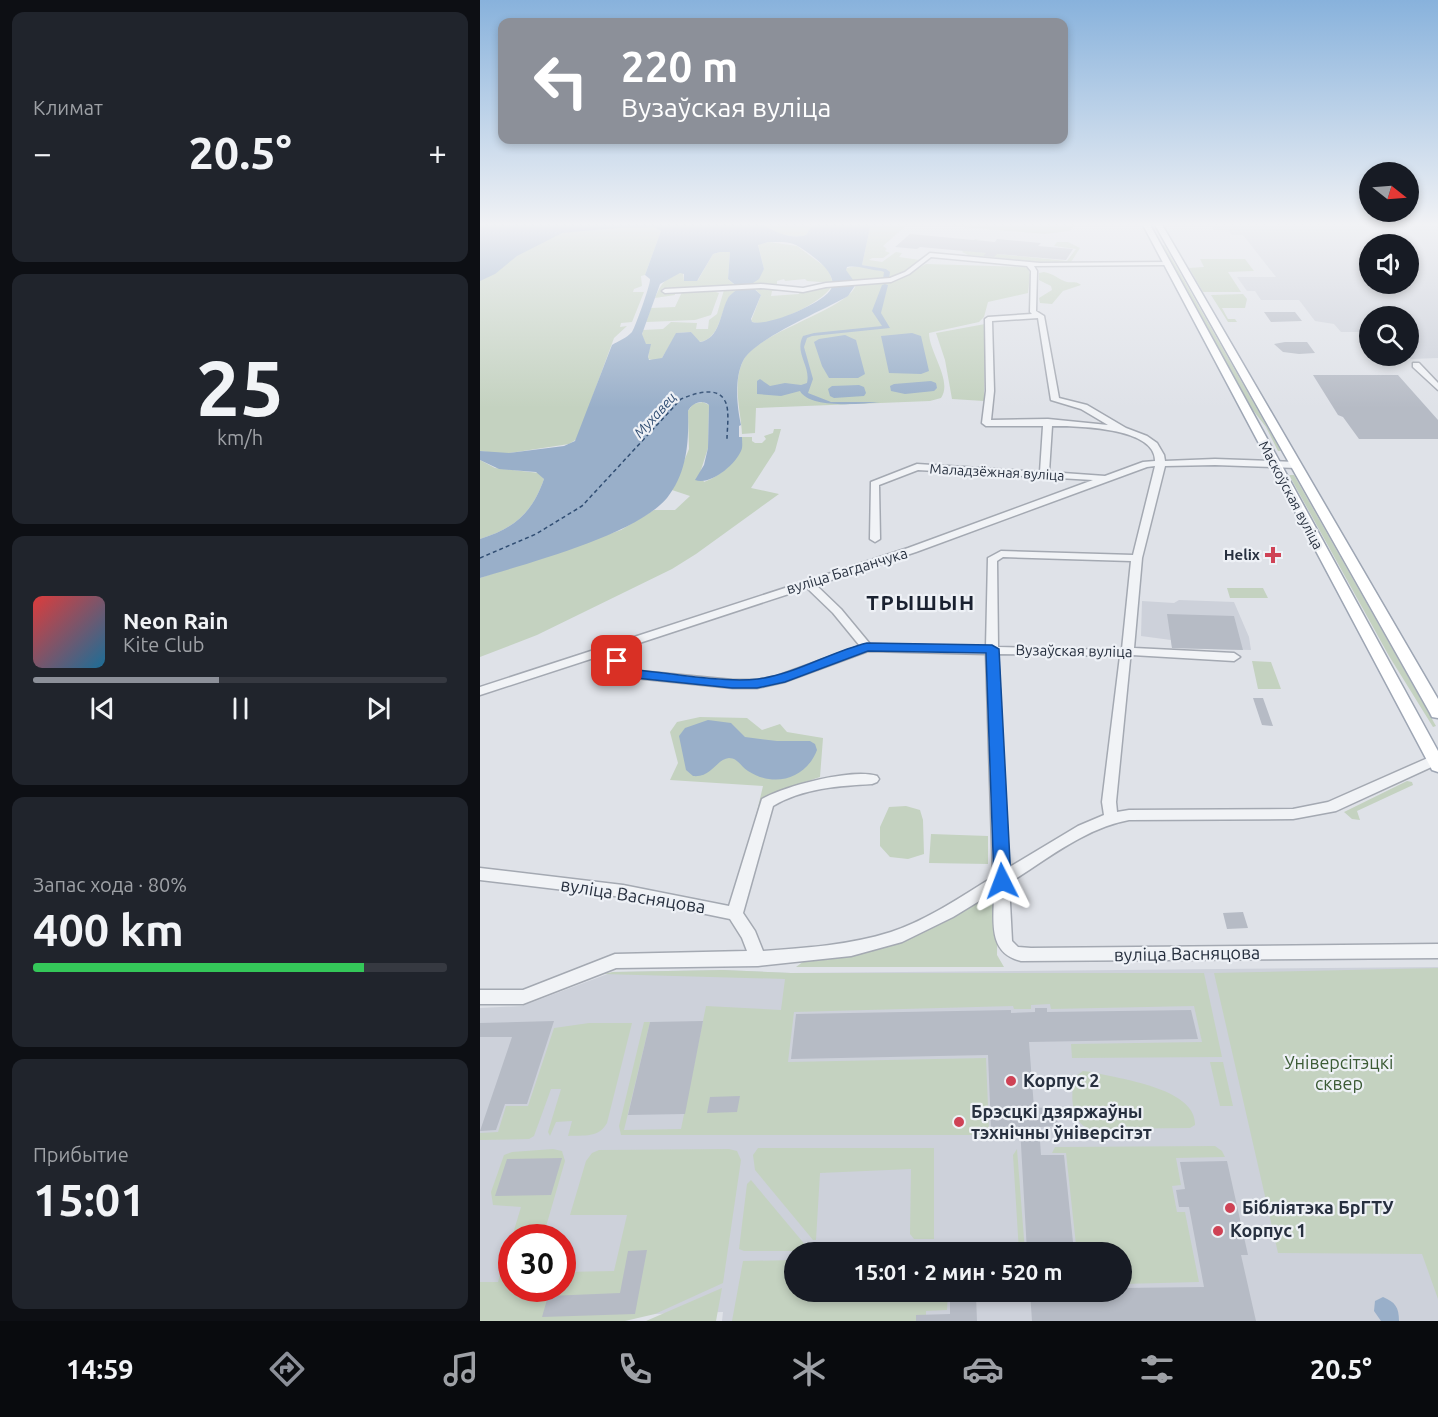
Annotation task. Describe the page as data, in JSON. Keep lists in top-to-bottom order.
{
  "streets": {
    "main road": ["Маскоўская вуліца"],
    "street": [
      "Маладзёжная вуліца",
      "вуліца Багданчука",
      "Вузаўская вуліца",
      "вуліца Васняцова"
    ]
  },
  "crossings": [
    ["Маладзёжная вуліца", "вуліца Багданчука"],
    ["Маскоўская вуліца", "вуліца Багданчука"],
    ["вуліца Багданчука", "Вузаўская вуліца"],
    ["Вузаўская вуліца", "вуліца Васняцова"]
  ],
  "districts": ["ТРЫШЫН"],
  "water": ["Мухавец"],
  "parks": ["Універсітэцкі сквер"],
  "places": {
    "health": ["Helix"],
    "other": [
      "Корпус 2",
      "Брэсцкі дзяржаўны тэхнічны ўніверсітэт",
      "Бібліятэка БрГТУ",
      "Корпус 1"
    ]
  },
  "north": "right",
  "page": {
    "tile": [
      "Климат",
      ["25", "km/h"],
      ["Запас хода · 80%", "400 km"],
      ["Прибытие", "15:01"]
    ],
    "turn": ["220 m", "Вузаўская вуліца"],
    "heat": ["−", "20.5°", "+"],
    "song": ["Neon Rain", "Kite Club"],
    "limit": "30",
    "trip": "15:01 · 2 мин · 520 m",
    "tabs": ["14:59", "20.5°"]
  }
}
